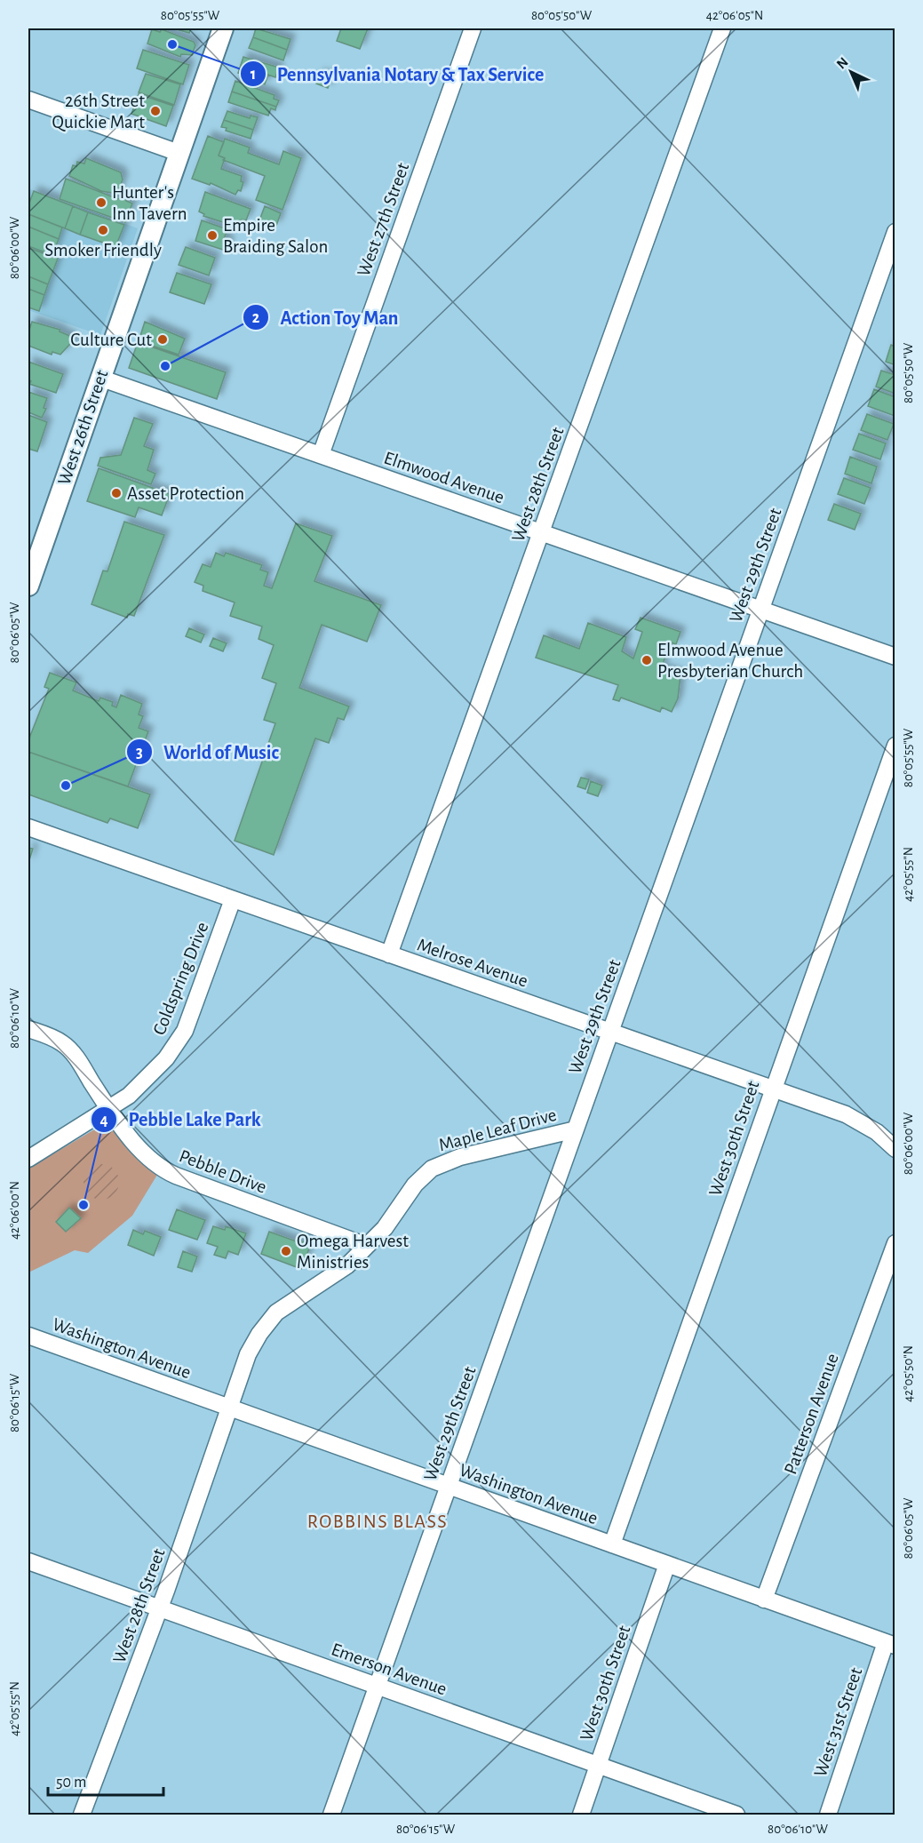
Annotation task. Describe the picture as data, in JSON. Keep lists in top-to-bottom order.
{
  "streets": {
    "main road": ["West 26th Street"],
    "street": [
      "West 27th Street",
      "Elmwood Avenue",
      "West 28th Street",
      "West 29th Street",
      "Melrose Avenue",
      "Coldspring Drive",
      "Maple Leaf Drive",
      "West 30th Street",
      "Pebble Drive",
      "Washington Avenue",
      "Patterson Avenue",
      "Emerson Avenue",
      "West 31st Street"
    ]
  },
  "crossings": [
    ["West 27th Street", "Elmwood Avenue"],
    ["West 26th Street", "Elmwood Avenue"],
    ["Elmwood Avenue", "West 28th Street"],
    ["Elmwood Avenue", "West 29th Street"],
    ["West 28th Street", "Melrose Avenue"],
    ["West 28th Street", "Maple Leaf Drive"],
    ["West 28th Street", "Washington Avenue"],
    ["West 28th Street", "Emerson Avenue"],
    ["West 29th Street", "Melrose Avenue"],
    ["West 29th Street", "Maple Leaf Drive"],
    ["West 29th Street", "Washington Avenue"],
    ["West 29th Street", "Emerson Avenue"],
    ["Melrose Avenue", "Coldspring Drive"],
    ["Melrose Avenue", "West 30th Street"],
    ["Coldspring Drive", "Pebble Drive"],
    ["Maple Leaf Drive", "Pebble Drive"],
    ["Maple Leaf Drive", "Washington Avenue"],
    ["West 30th Street", "Washington Avenue"],
    ["West 30th Street", "Emerson Avenue"],
    ["Washington Avenue", "Patterson Avenue"],
    ["Washington Avenue", "West 31st Street"]
  ],
  "districts": ["ROBBINS BLASS"],
  "places": [
    "Pennsylvania Notary & Tax Service",
    "26th Street Quickie Mart",
    "Hunter's Inn Tavern",
    "Smoker Friendly",
    "Empire Braiding Salon",
    "Culture Cut",
    "Action Toy Man",
    "Asset Protection",
    "Elmwood Avenue Presbyterian Church",
    "World of Music",
    "Pebble Lake Park",
    "Omega Harvest Ministries"
  ],
  "scale_bar": "50 m",
  "north": "top left",
  "coordinates": [
    "80°05'55\"W",
    "80°05'50\"W",
    "42°06'05\"N",
    "80°06'00\"W",
    "80°06'05\"W",
    "42°05'55\"N",
    "80°06'10\"W",
    "42°06'00\"N",
    "42°05'50\"N",
    "80°06'15\"W"
  ]
}
